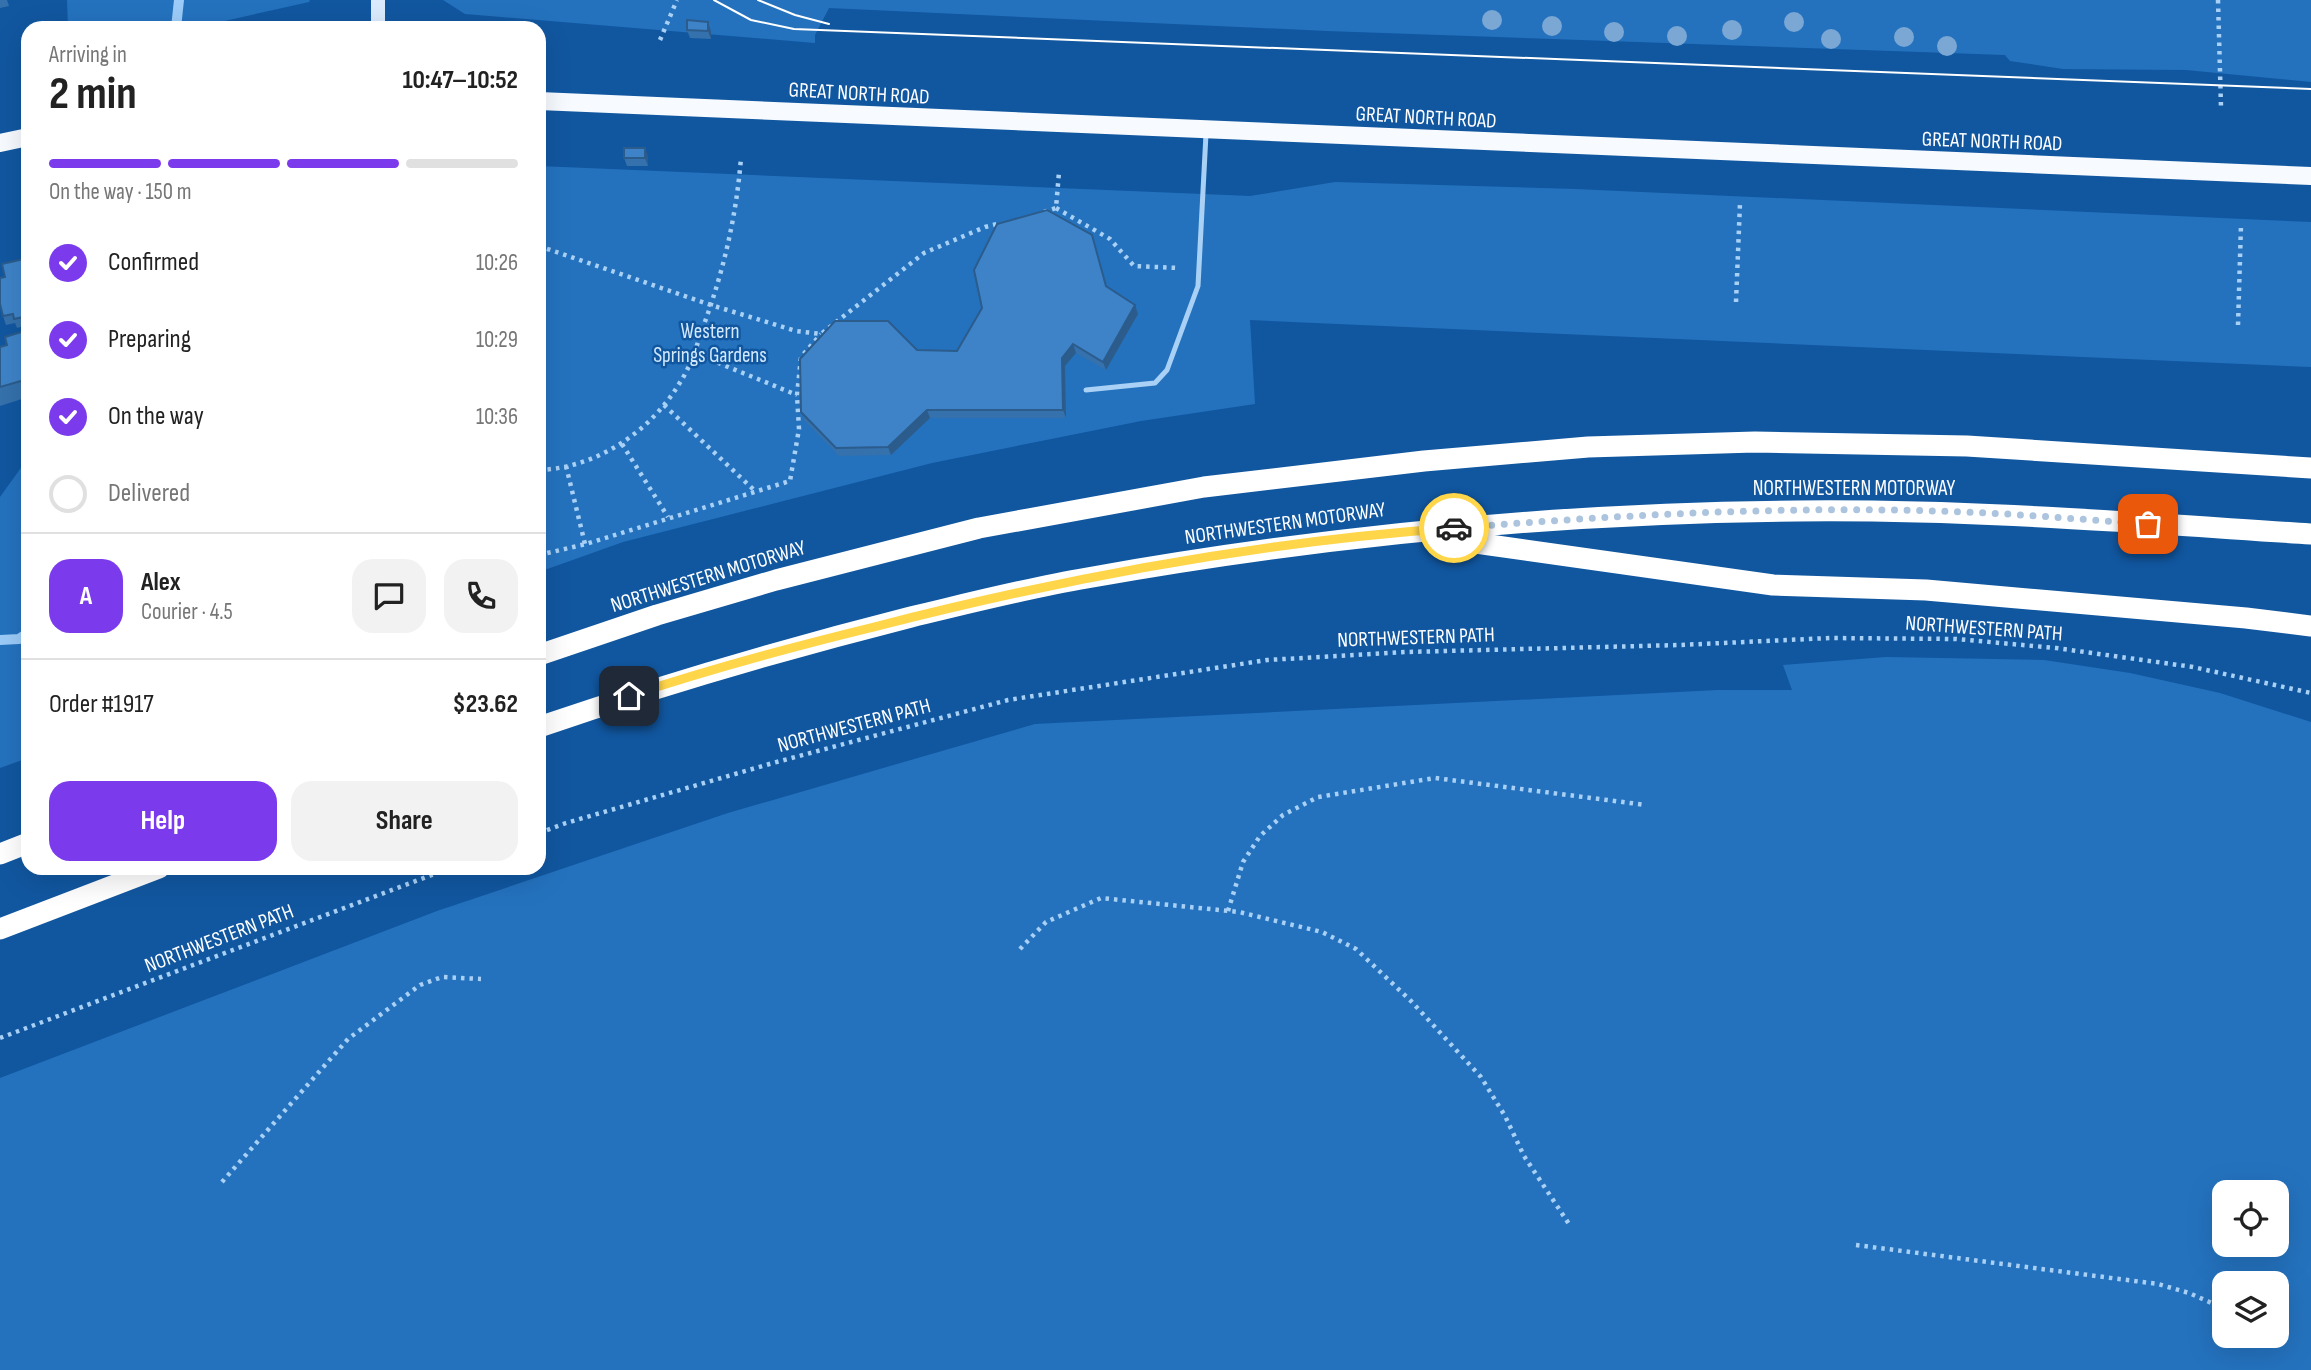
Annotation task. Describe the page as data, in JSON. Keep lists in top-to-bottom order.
{
  "streets": {
    "highway": ["NORTHWESTERN MOTORWAY"],
    "main road": ["GREAT NORTH ROAD"],
    "path": ["NORTHWESTERN PATH"]
  },
  "parks": ["Western Springs Gardens"],
  "page": {
    "heading": ["2 min", "Arriving in", "10:47–10:52"],
    "panel": [
      "Alex",
      "Courier · 4.5",
      "Order #1917",
      "$23.62"
    ],
    "bar": "On the way · 150 m",
    "list": [
      ["Confirmed", "10:26"],
      ["Preparing", "10:29"],
      ["On the way", "10:36"],
      "Delivered"
    ],
    "round": "A",
    "buttons": ["Help", "Share"]
  }
}
